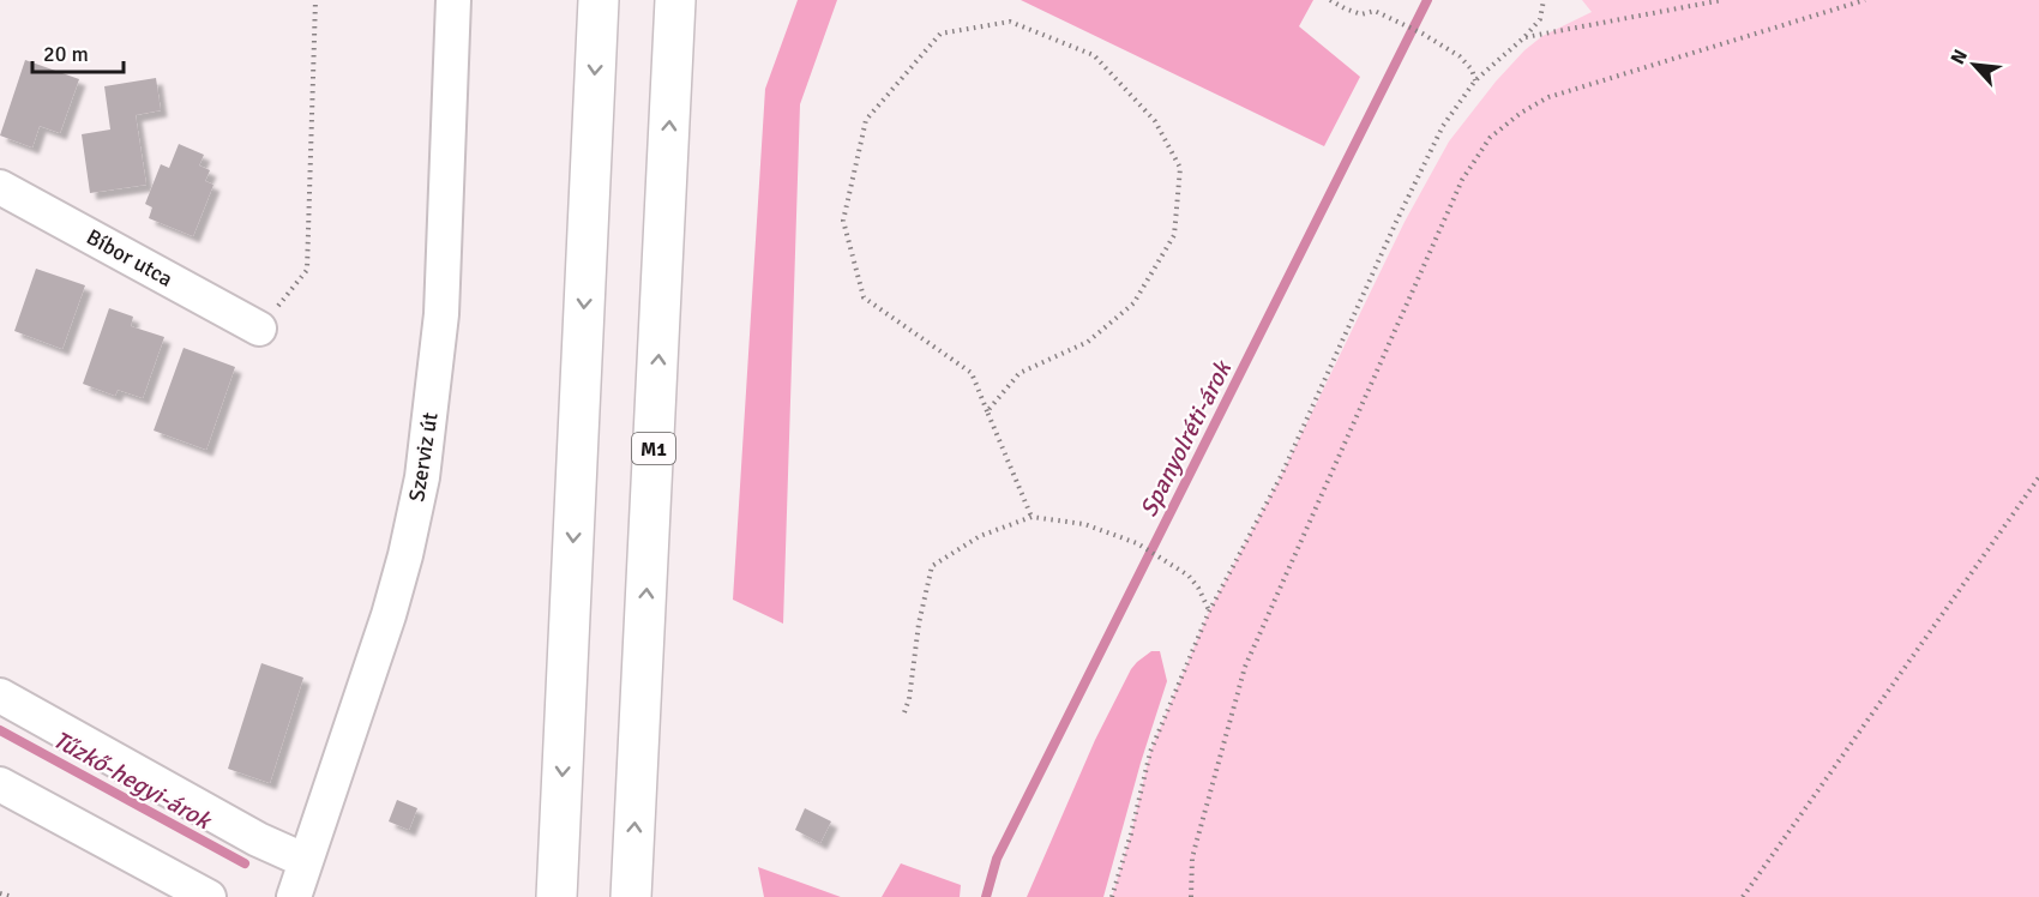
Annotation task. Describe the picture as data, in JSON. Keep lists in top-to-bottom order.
{
  "streets": {
    "highway": ["M1"],
    "street": ["Bíbor utca", "Szerviz út"]
  },
  "water": ["Spanyolréti-árok", "Tűzkő-hegyi-árok"],
  "scale_bar": "20 m",
  "north": "top left"
}
